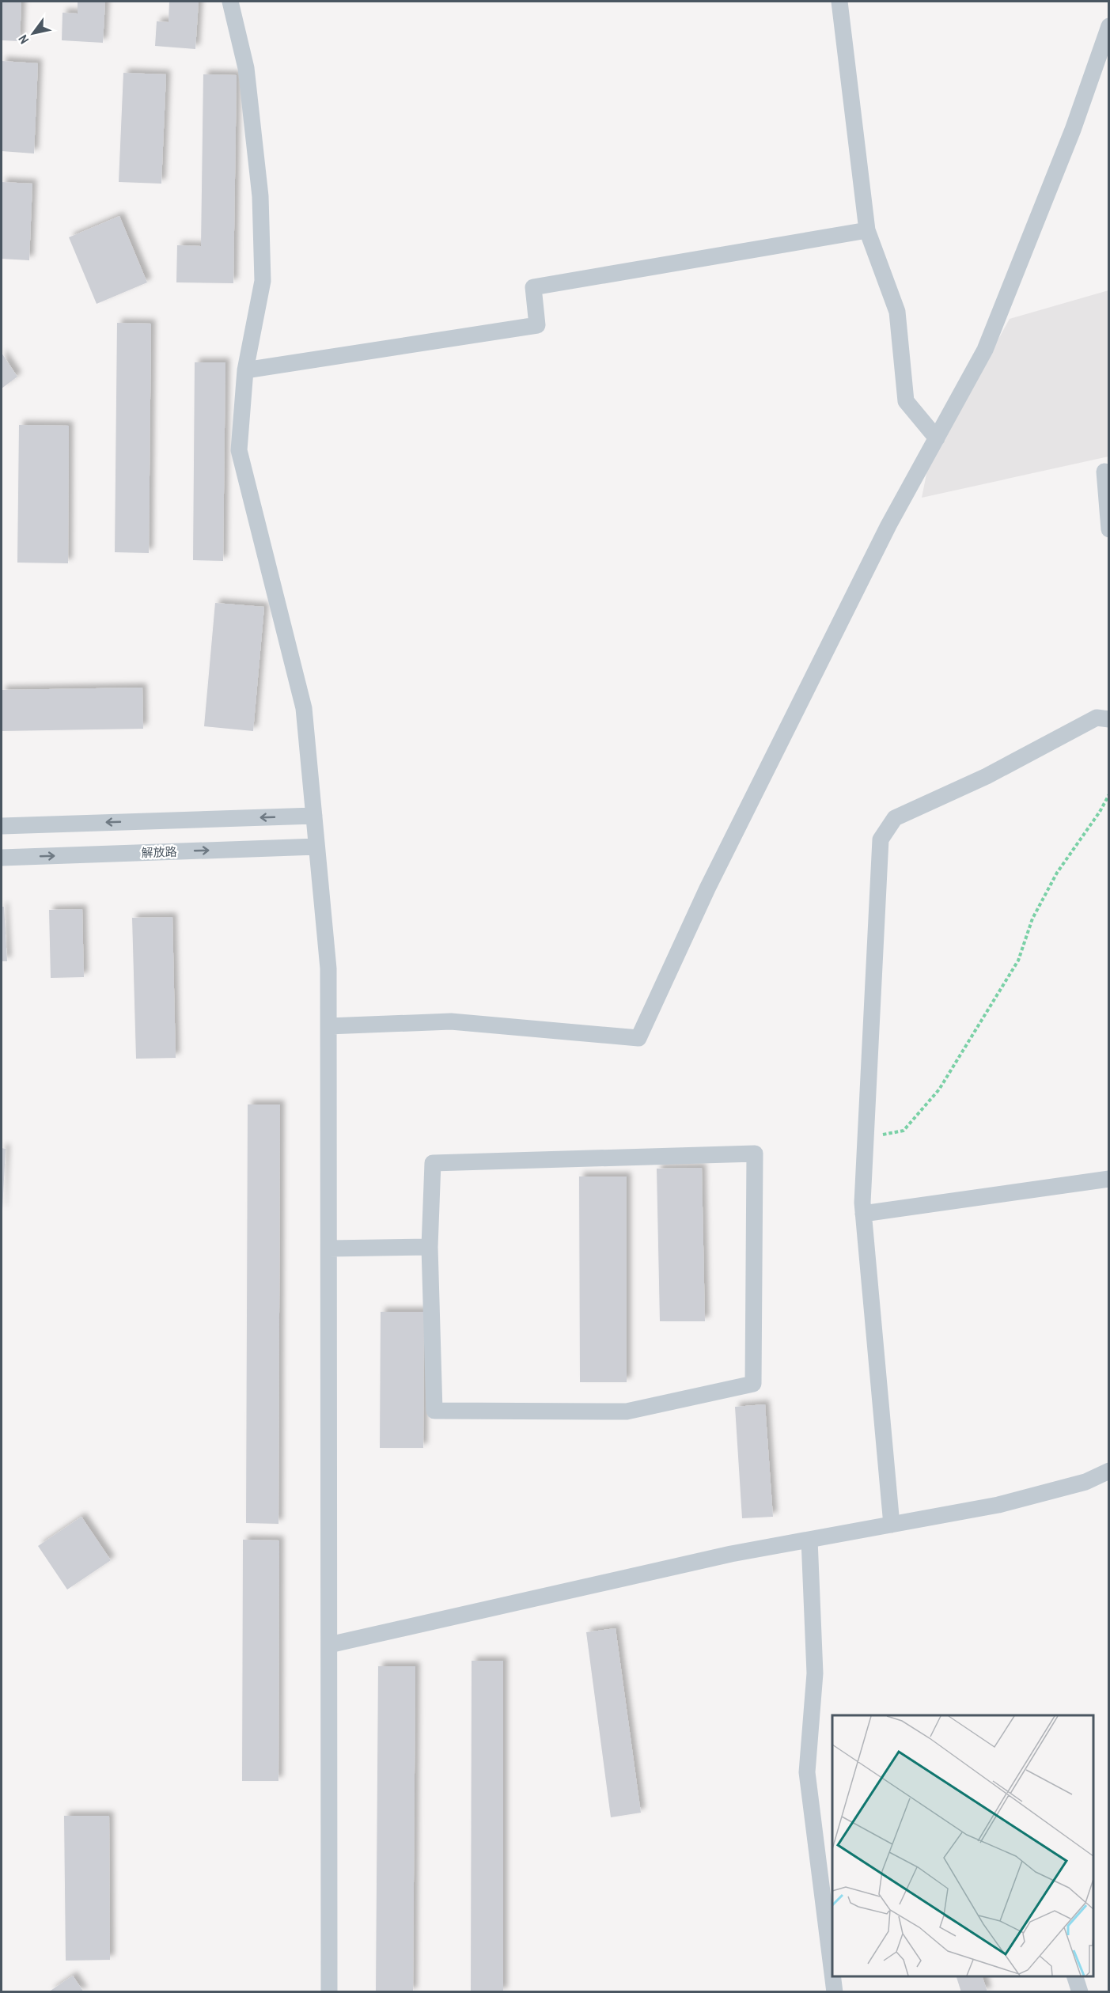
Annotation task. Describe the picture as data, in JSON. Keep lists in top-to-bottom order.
{
  "streets": {
    "street": ["解放路"]
  },
  "north": "bottom left"
}
